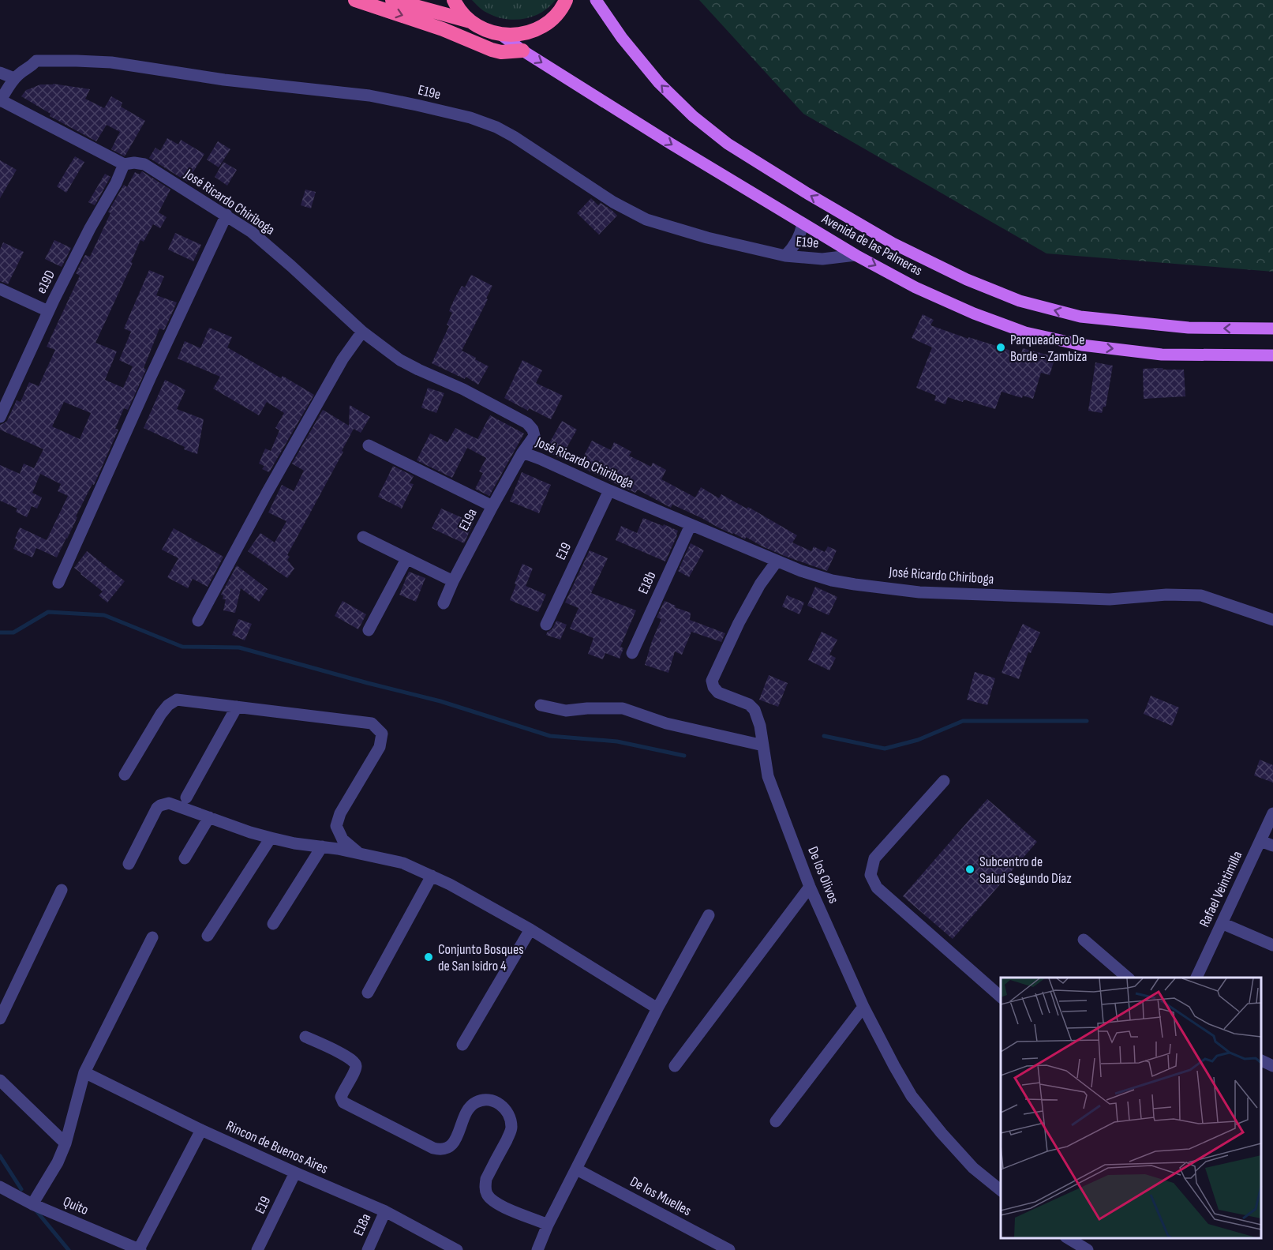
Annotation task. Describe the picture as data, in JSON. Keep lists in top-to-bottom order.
{
  "streets": {
    "main road": ["Avenida de las Palmeras"],
    "street": [
      "E19e",
      "José Ricardo Chiriboga",
      "e19D",
      "E19a",
      "E19",
      "E18b",
      "De los Olivos",
      "Rafael Veintimilla",
      "Rincon de Buenos Aires",
      "De los Muelles",
      "Quito",
      "E18a"
    ]
  },
  "crossings": [
    ["E19e", "Avenida de las Palmeras"],
    ["José Ricardo Chiriboga", "e19D"],
    ["José Ricardo Chiriboga", "E19a"],
    ["José Ricardo Chiriboga", "E19"],
    ["José Ricardo Chiriboga", "E18b"],
    ["José Ricardo Chiriboga", "De los Olivos"],
    ["E19", "Rincon de Buenos Aires"],
    ["Rincon de Buenos Aires", "E18a"]
  ],
  "places": ["Parqueadero De Borde - Zambiza", "Subcentro de Salud Segundo Díaz", "Conjunto Bosques de San Isidro 4"]
}
